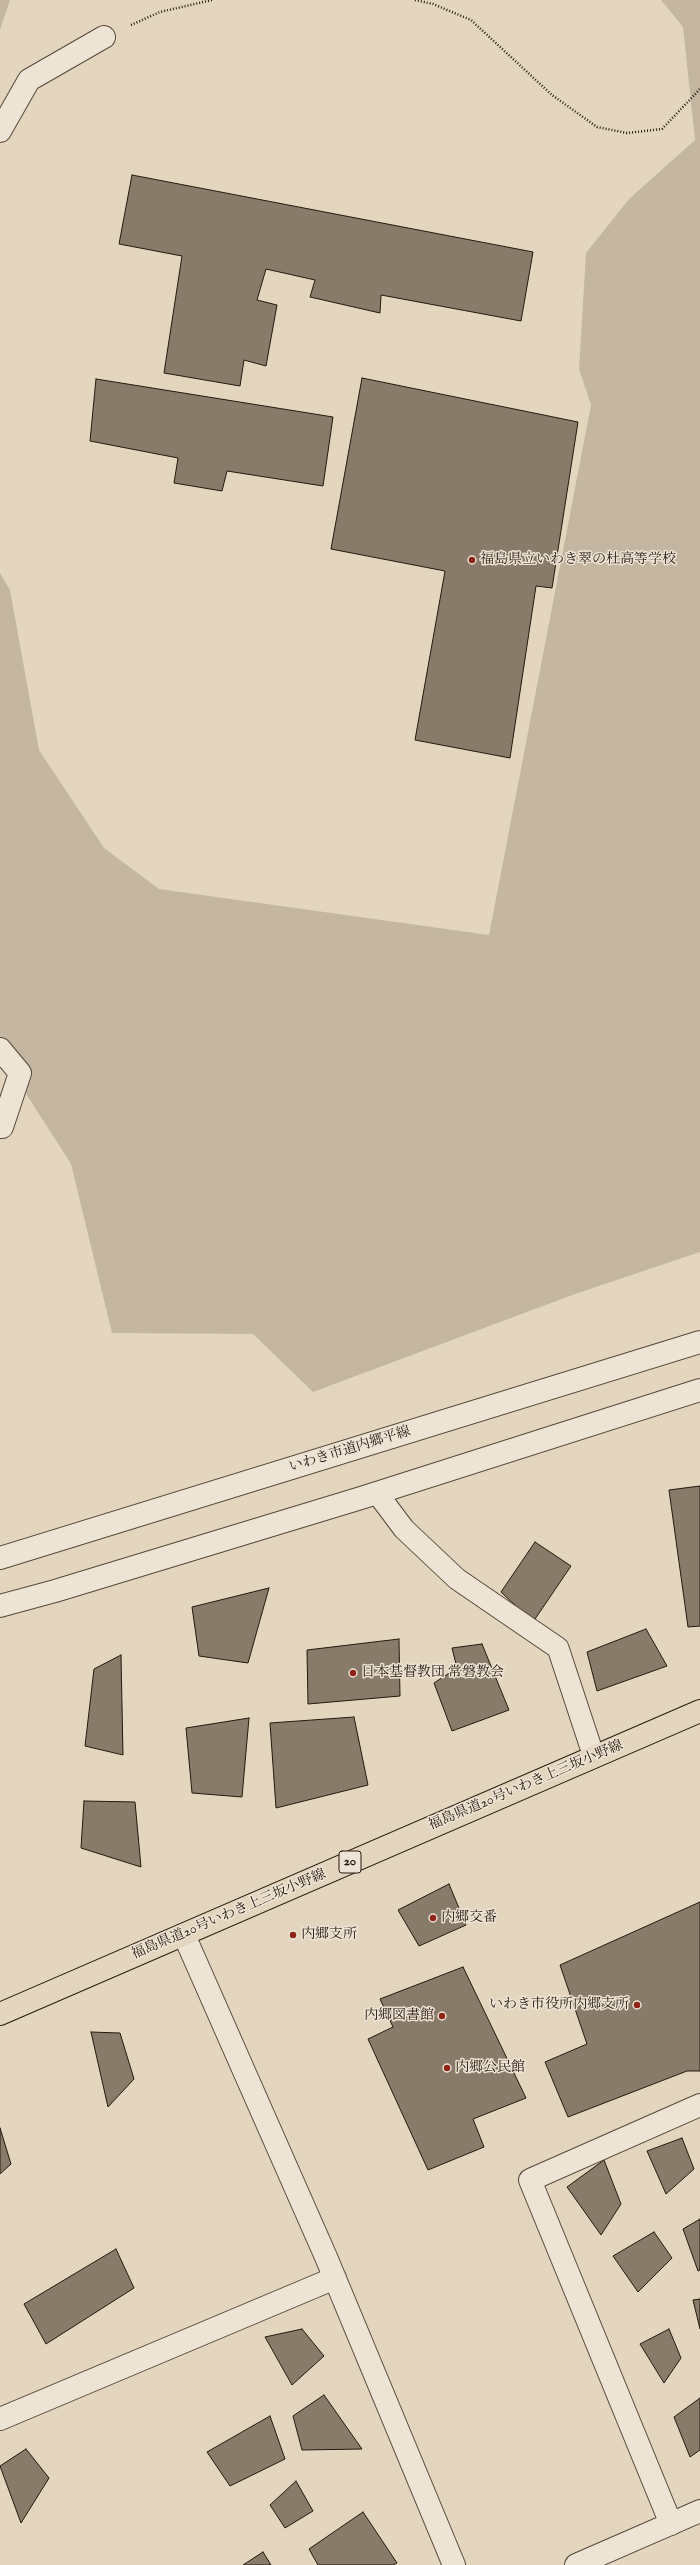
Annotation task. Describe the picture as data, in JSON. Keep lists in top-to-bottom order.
{
  "streets": {
    "main road": ["福島県道20号いわき上三坂小野線", "20"],
    "street": ["いわき市道内郷平線"]
  },
  "places": [
    "福島県立いわき翠の杜高等学校",
    "日本基督教団 常磐教会",
    "内郷交番",
    "内郷支所",
    "いわき市役所内郷支所",
    "内郷図書館",
    "内郷公民館"
  ]
}
